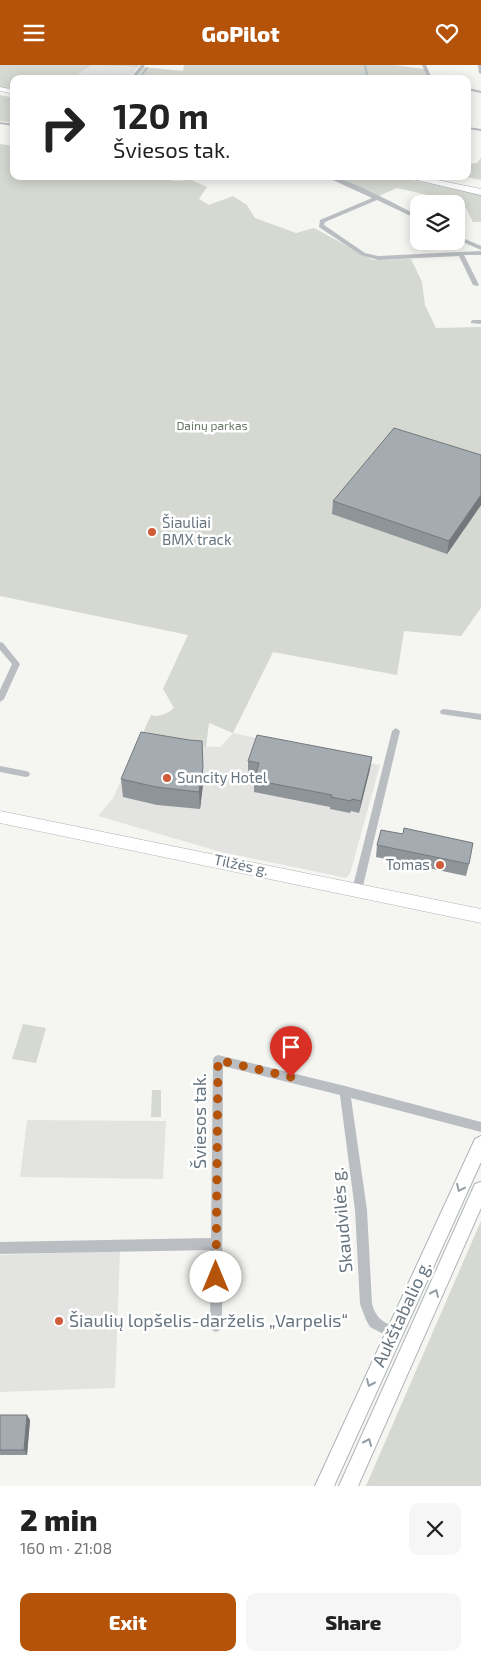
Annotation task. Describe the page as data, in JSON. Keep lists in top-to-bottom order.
{
  "streets": {
    "main road": ["Tilžės g.", "Aukštabalio g."],
    "street": ["Šviesos tak.", "Skaudvilės g."]
  },
  "crossings": [
    ["Šviesos tak.", "Skaudvilės g."],
    ["Skaudvilės g.", "Aukštabalio g."]
  ],
  "parks": ["Dainų parkas"],
  "places": [
    "Šiauliai BMX track",
    "Suncity Hotel",
    "Tomas",
    "Šiaulių lopšelis-darželis „Varpelis“"
  ],
  "page": {
    "header": "GoPilot",
    "turn": ["120 m", "Šviesos tak."],
    "heading": ["2 min", "160 m · 21:08"],
    "buttons": ["Exit", "Share"]
  }
}
